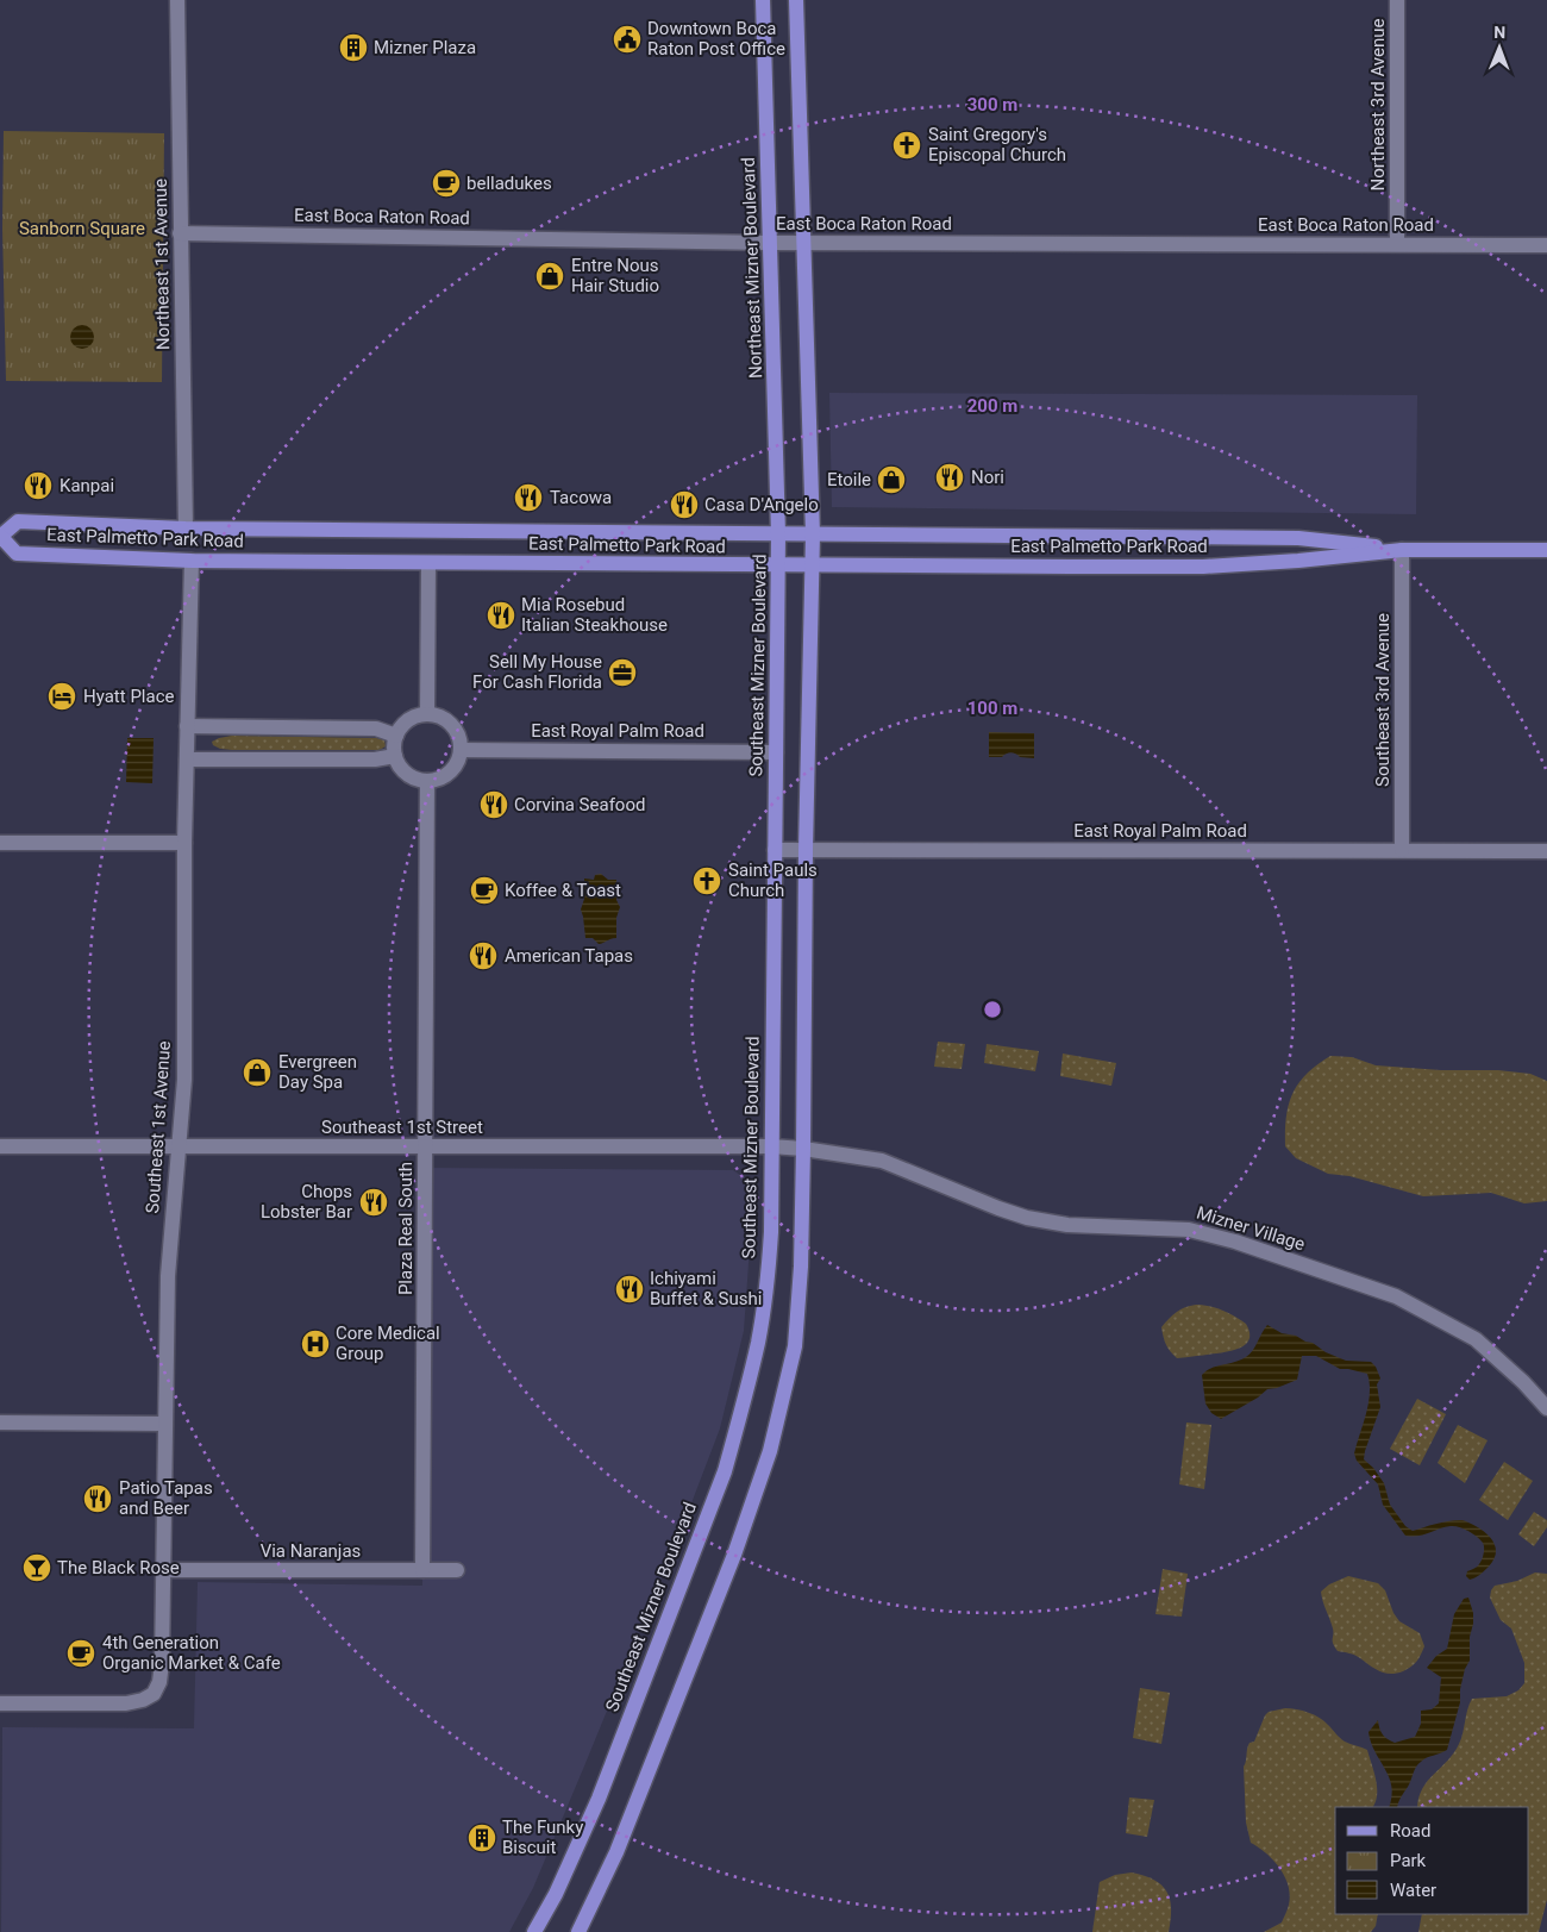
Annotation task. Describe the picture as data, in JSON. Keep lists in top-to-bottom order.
{
  "streets": {
    "main road": ["Northeast Mizner Boulevard", "East Palmetto Park Road", "Southeast Mizner Boulevard"],
    "street": [
      "Northeast 3rd Avenue",
      "East Boca Raton Road",
      "Northeast 1st Avenue",
      "Southeast 3rd Avenue",
      "East Royal Palm Road",
      "Southeast 1st Avenue",
      "Southeast 1st Street",
      "Plaza Real South",
      "Mizner Village",
      "Via Naranjas"
    ]
  },
  "crossings": [
    ["Northeast 3rd Avenue", "East Boca Raton Road"],
    ["East Boca Raton Road", "Northeast 1st Avenue"],
    ["East Boca Raton Road", "Northeast Mizner Boulevard"],
    ["Northeast 1st Avenue", "East Palmetto Park Road"],
    ["Northeast Mizner Boulevard", "East Palmetto Park Road"],
    ["Northeast Mizner Boulevard", "Southeast Mizner Boulevard"],
    ["East Palmetto Park Road", "Southeast Mizner Boulevard"],
    ["East Palmetto Park Road", "Southeast 3rd Avenue"],
    ["East Palmetto Park Road", "Southeast 1st Avenue"],
    ["Southeast Mizner Boulevard", "East Royal Palm Road"],
    ["Southeast Mizner Boulevard", "Southeast 1st Street"],
    ["Southeast 3rd Avenue", "East Royal Palm Road"],
    ["East Royal Palm Road", "Plaza Real South"],
    ["Southeast 1st Avenue", "Southeast 1st Street"],
    ["Southeast 1st Avenue", "Via Naranjas"],
    ["Southeast 1st Street", "Plaza Real South"],
    ["Southeast 1st Street", "Mizner Village"],
    ["Plaza Real South", "Via Naranjas"]
  ],
  "parks": ["Sanborn Square"],
  "places": {
    "public building": ["Downtown Boca Raton Post Office"],
    "building": ["Mizner Plaza", "The Funky Biscuit"],
    "church": ["Saint Gregory's Episcopal Church", "Saint Pauls Church"],
    "cafe": ["belladukes", "Koffee & Toast", "4th Generation Organic Market & Cafe"],
    "shop": ["Entre Nous Hair Studio", "Etoile", "Evergreen Day Spa"],
    "restaurant": [
      "Nori",
      "Kanpai",
      "Tacowa",
      "Casa D'Angelo",
      "Mia Rosebud Italian Steakhouse",
      "Corvina Seafood",
      "American Tapas",
      "Chops Lobster Bar",
      "Ichiyami Buffet & Sushi",
      "Patio Tapas and Beer"
    ],
    "office": ["Sell My House For Cash Florida"],
    "hotel": ["Hyatt Place"],
    "hospital": ["Core Medical Group"],
    "bar": ["The Black Rose"]
  },
  "legend": ["Road", "Park", "Water"],
  "north": "top",
  "rings": ["300 m", "200 m", "100 m"]
}
